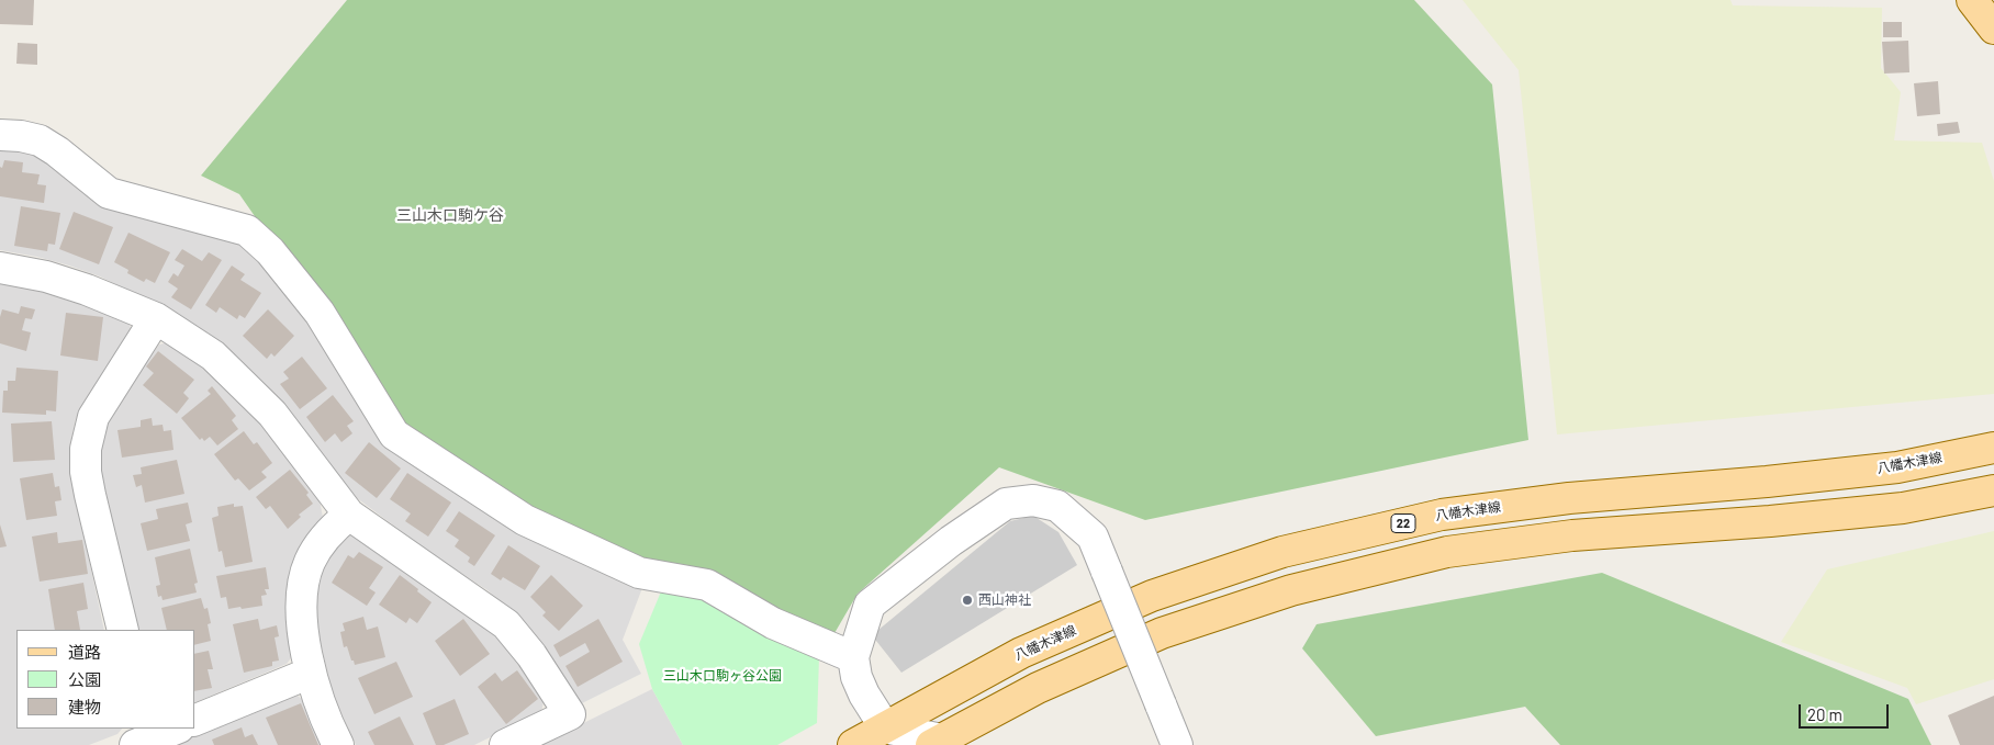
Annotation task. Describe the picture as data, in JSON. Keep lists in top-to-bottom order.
{
  "streets": {
    "main road": ["八幡木津線", "22"]
  },
  "districts": ["三山木口駒ケ谷"],
  "parks": ["三山木口駒ヶ谷公園"],
  "places": ["西山神社"],
  "legend": ["道路", "公園", "建物"],
  "scale_bar": "20 m"
}
